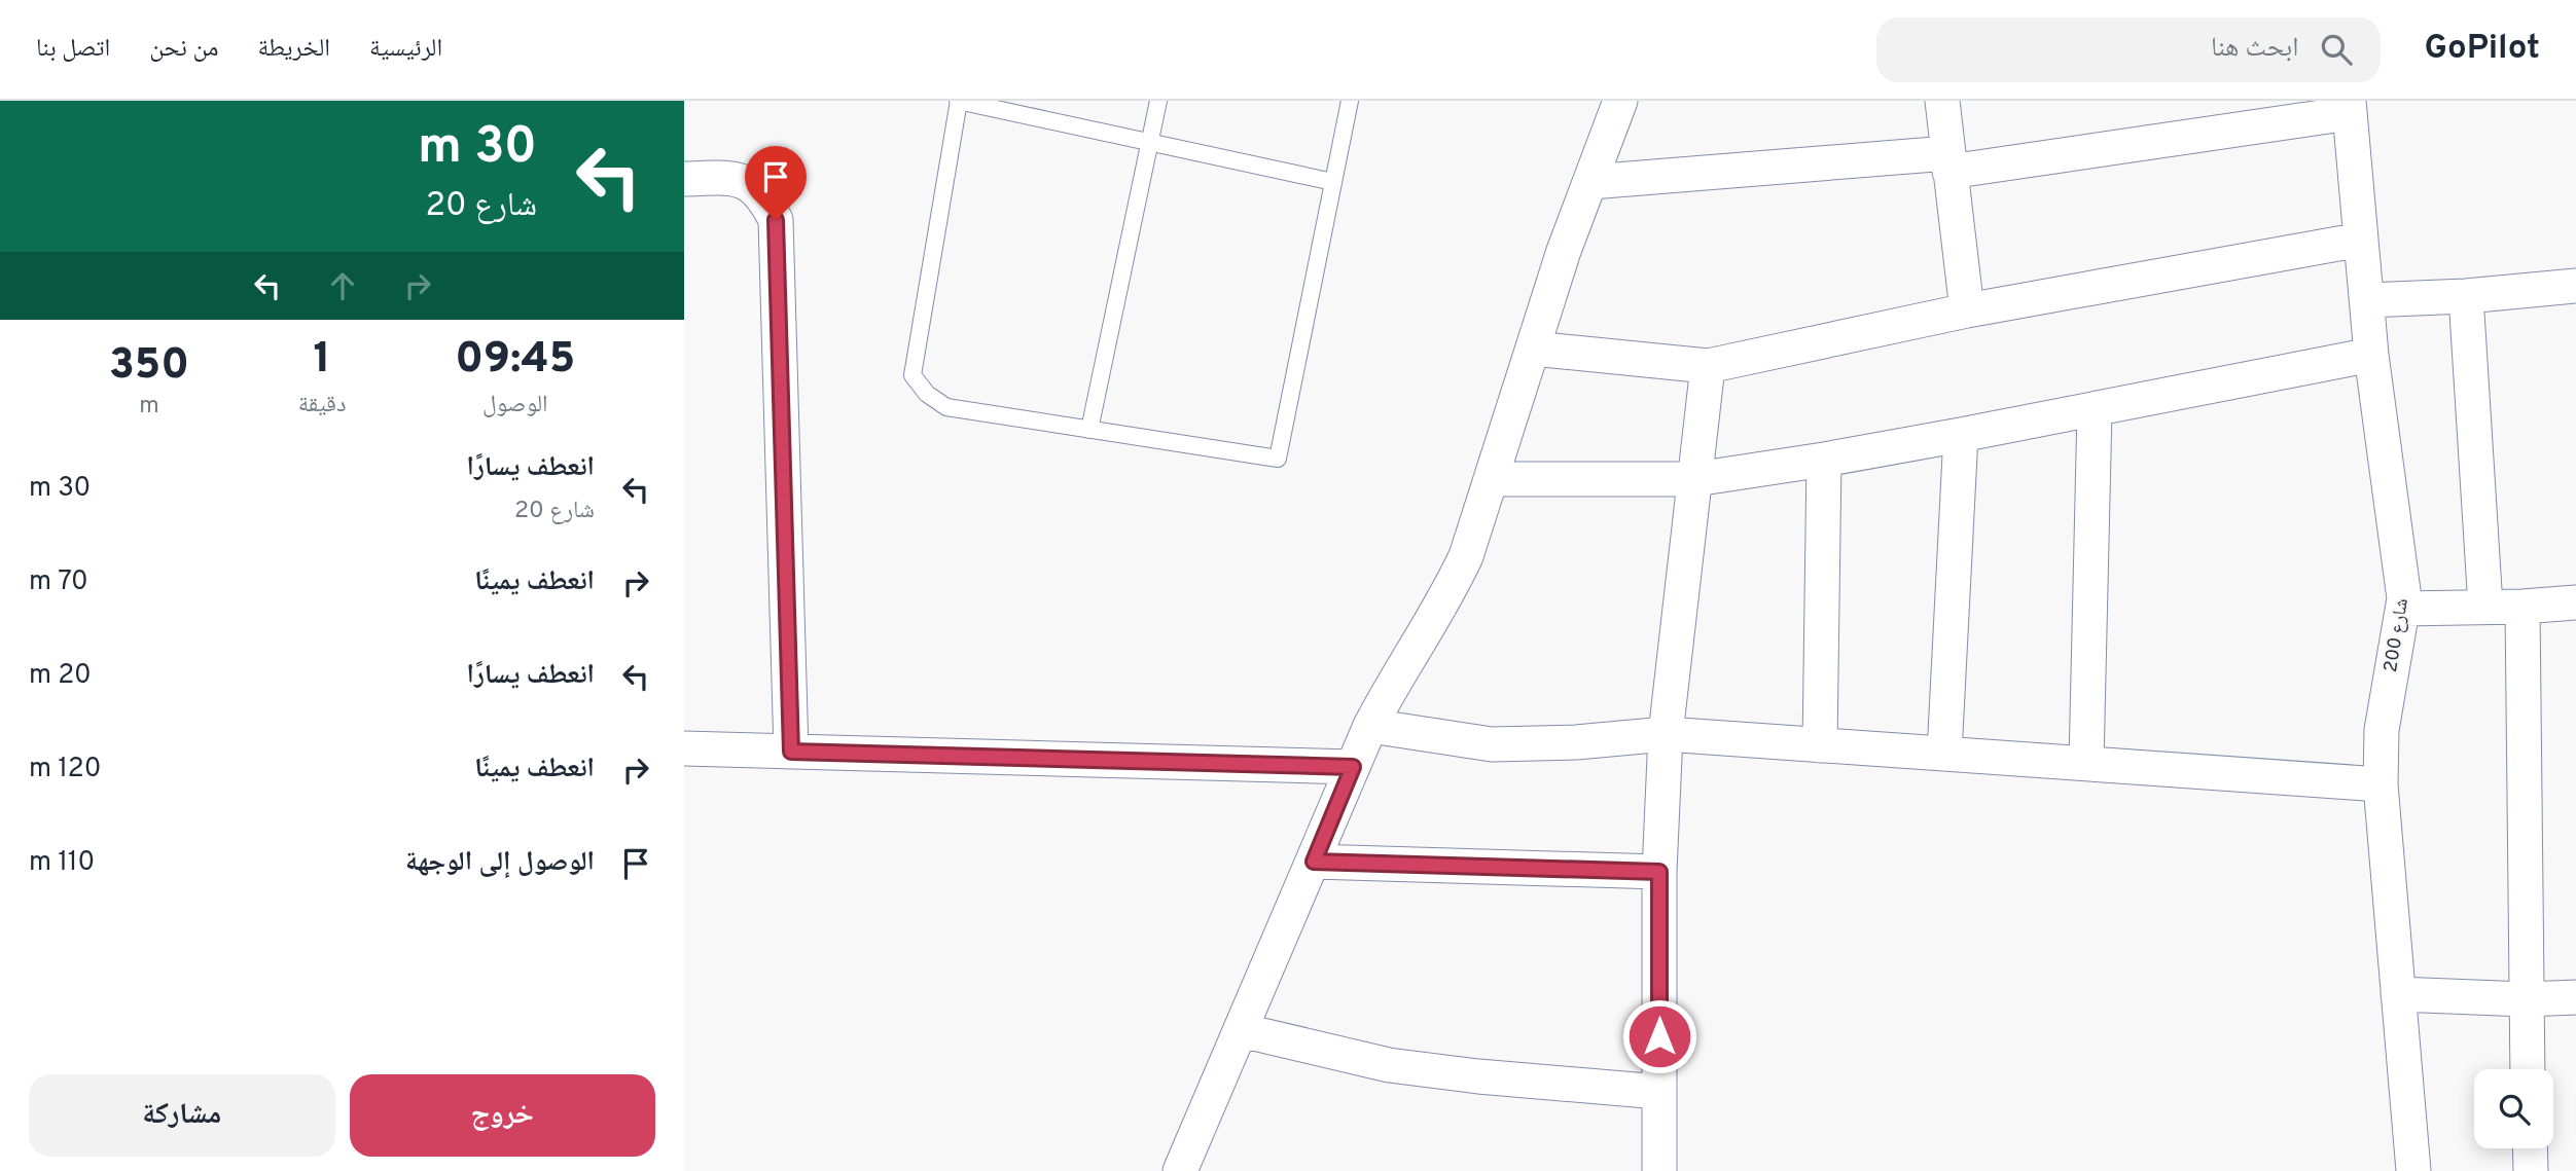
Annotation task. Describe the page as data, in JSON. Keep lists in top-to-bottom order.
{
  "streets": {
    "street": ["شارع 200"]
  },
  "page": {
    "header": "GoPilot",
    "search": "ابحث هنا",
    "nav": [
      "الرئيسية",
      "الخريطة",
      "من نحن",
      "اتصل بنا"
    ],
    "turn": ["30 m", "شارع 20"],
    "eta": [
      "09:45",
      "الوصول",
      "1",
      "دقيقة",
      "350",
      "m"
    ],
    "list": [
      {
        "name": "انعطف يسارًا",
        "note": "شارع 20",
        "value": "30 m"
      },
      {
        "name": "انعطف يمينًا",
        "value": "70 m"
      },
      {
        "name": "انعطف يسارًا",
        "value": "20 m"
      },
      {
        "name": "انعطف يمينًا",
        "value": "120 m"
      },
      {
        "name": "الوصول إلى الوجهة",
        "value": "110 m"
      }
    ],
    "buttons": ["خروج", "مشاركة"]
  }
}
